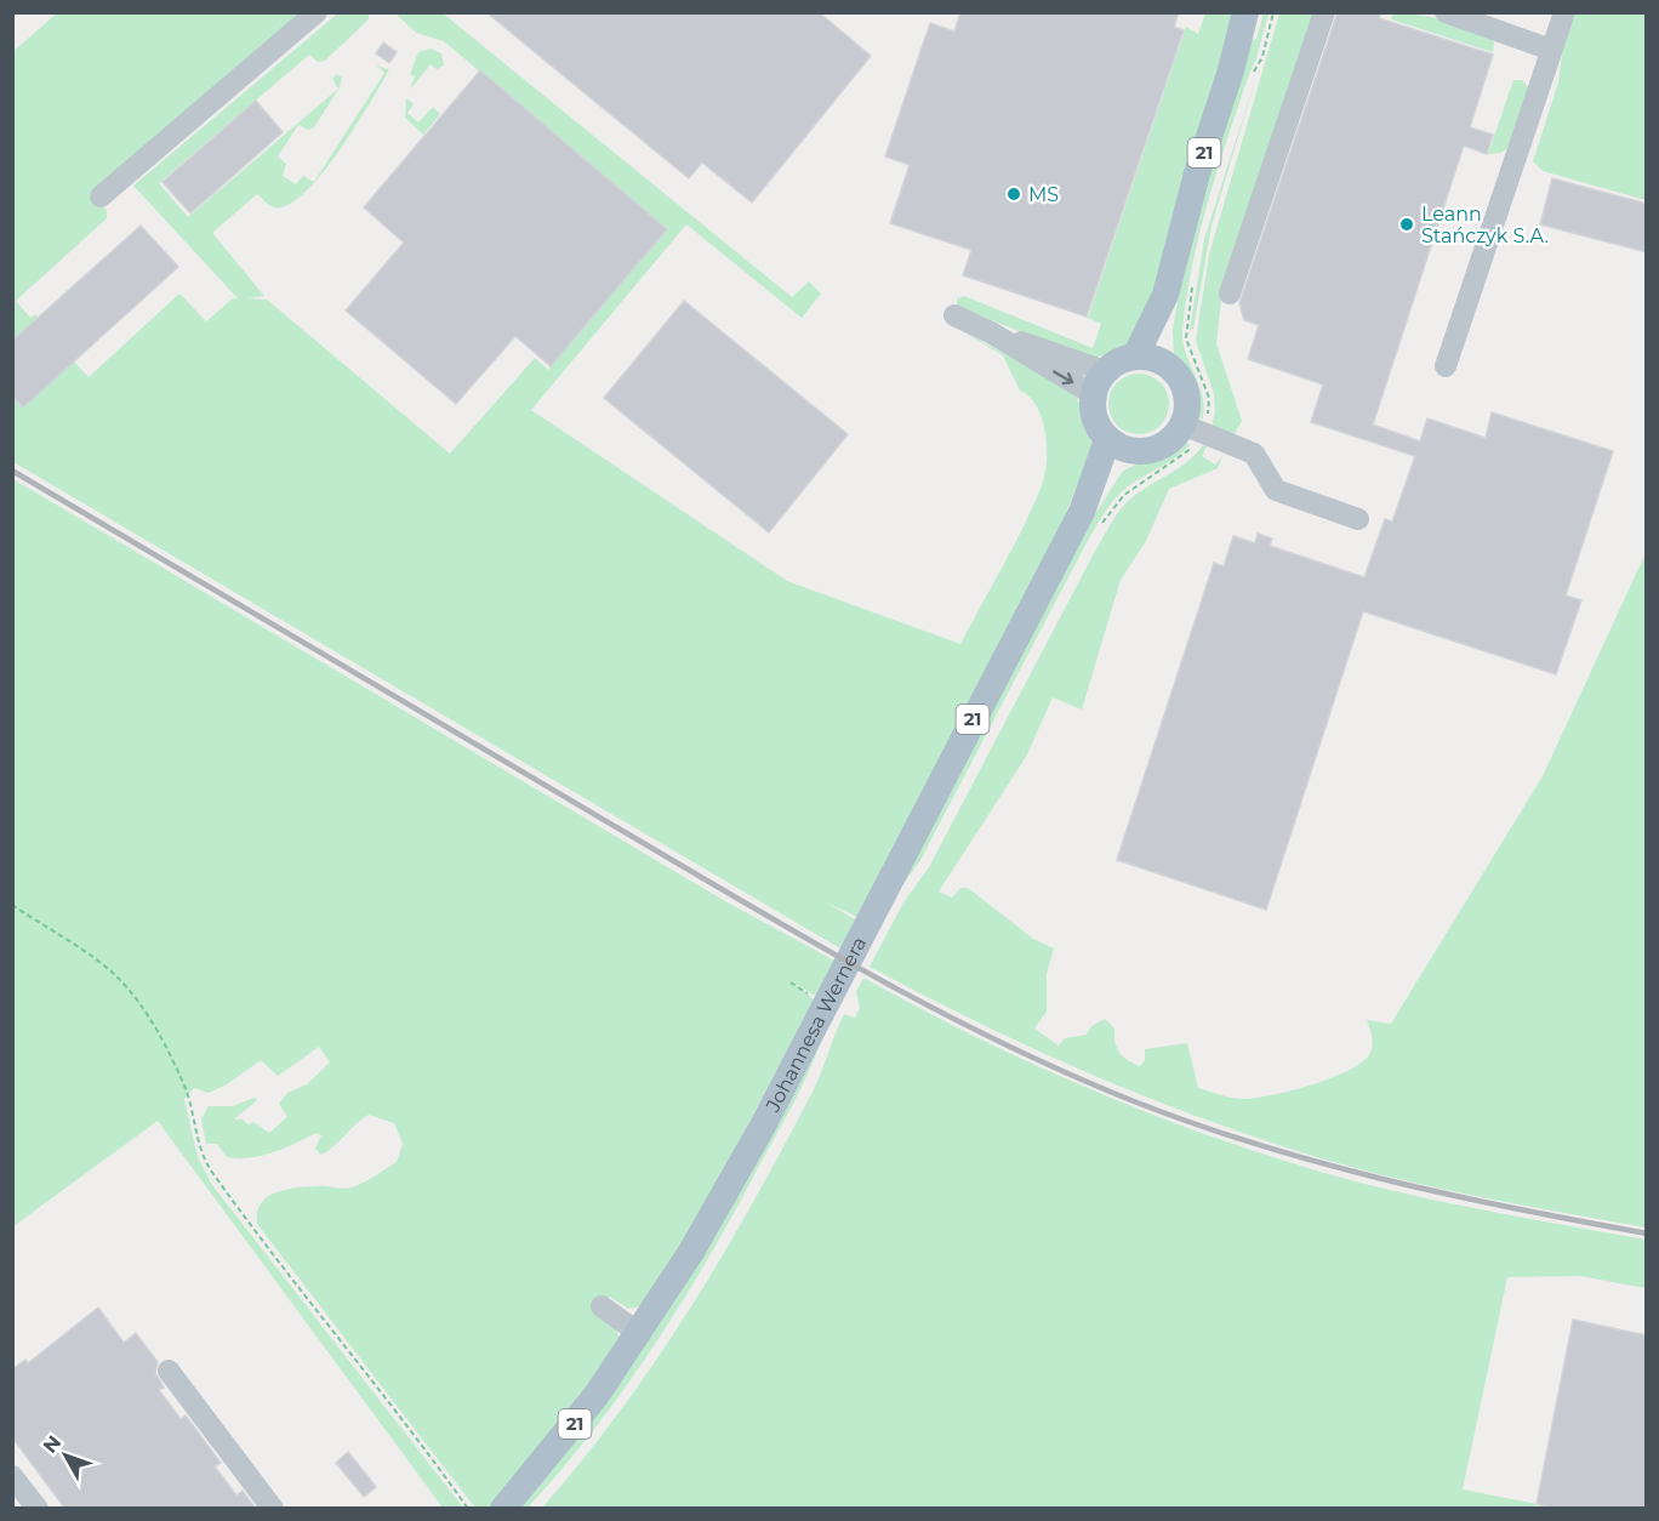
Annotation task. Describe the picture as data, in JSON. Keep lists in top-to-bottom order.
{
  "streets": {
    "main road": ["21", "Johannesa Wernera"]
  },
  "crossings": [
    ["21", "Johannesa Wernera"]
  ],
  "places": ["MS", "Leann Stańczyk S.A."],
  "north": "top left"
}
